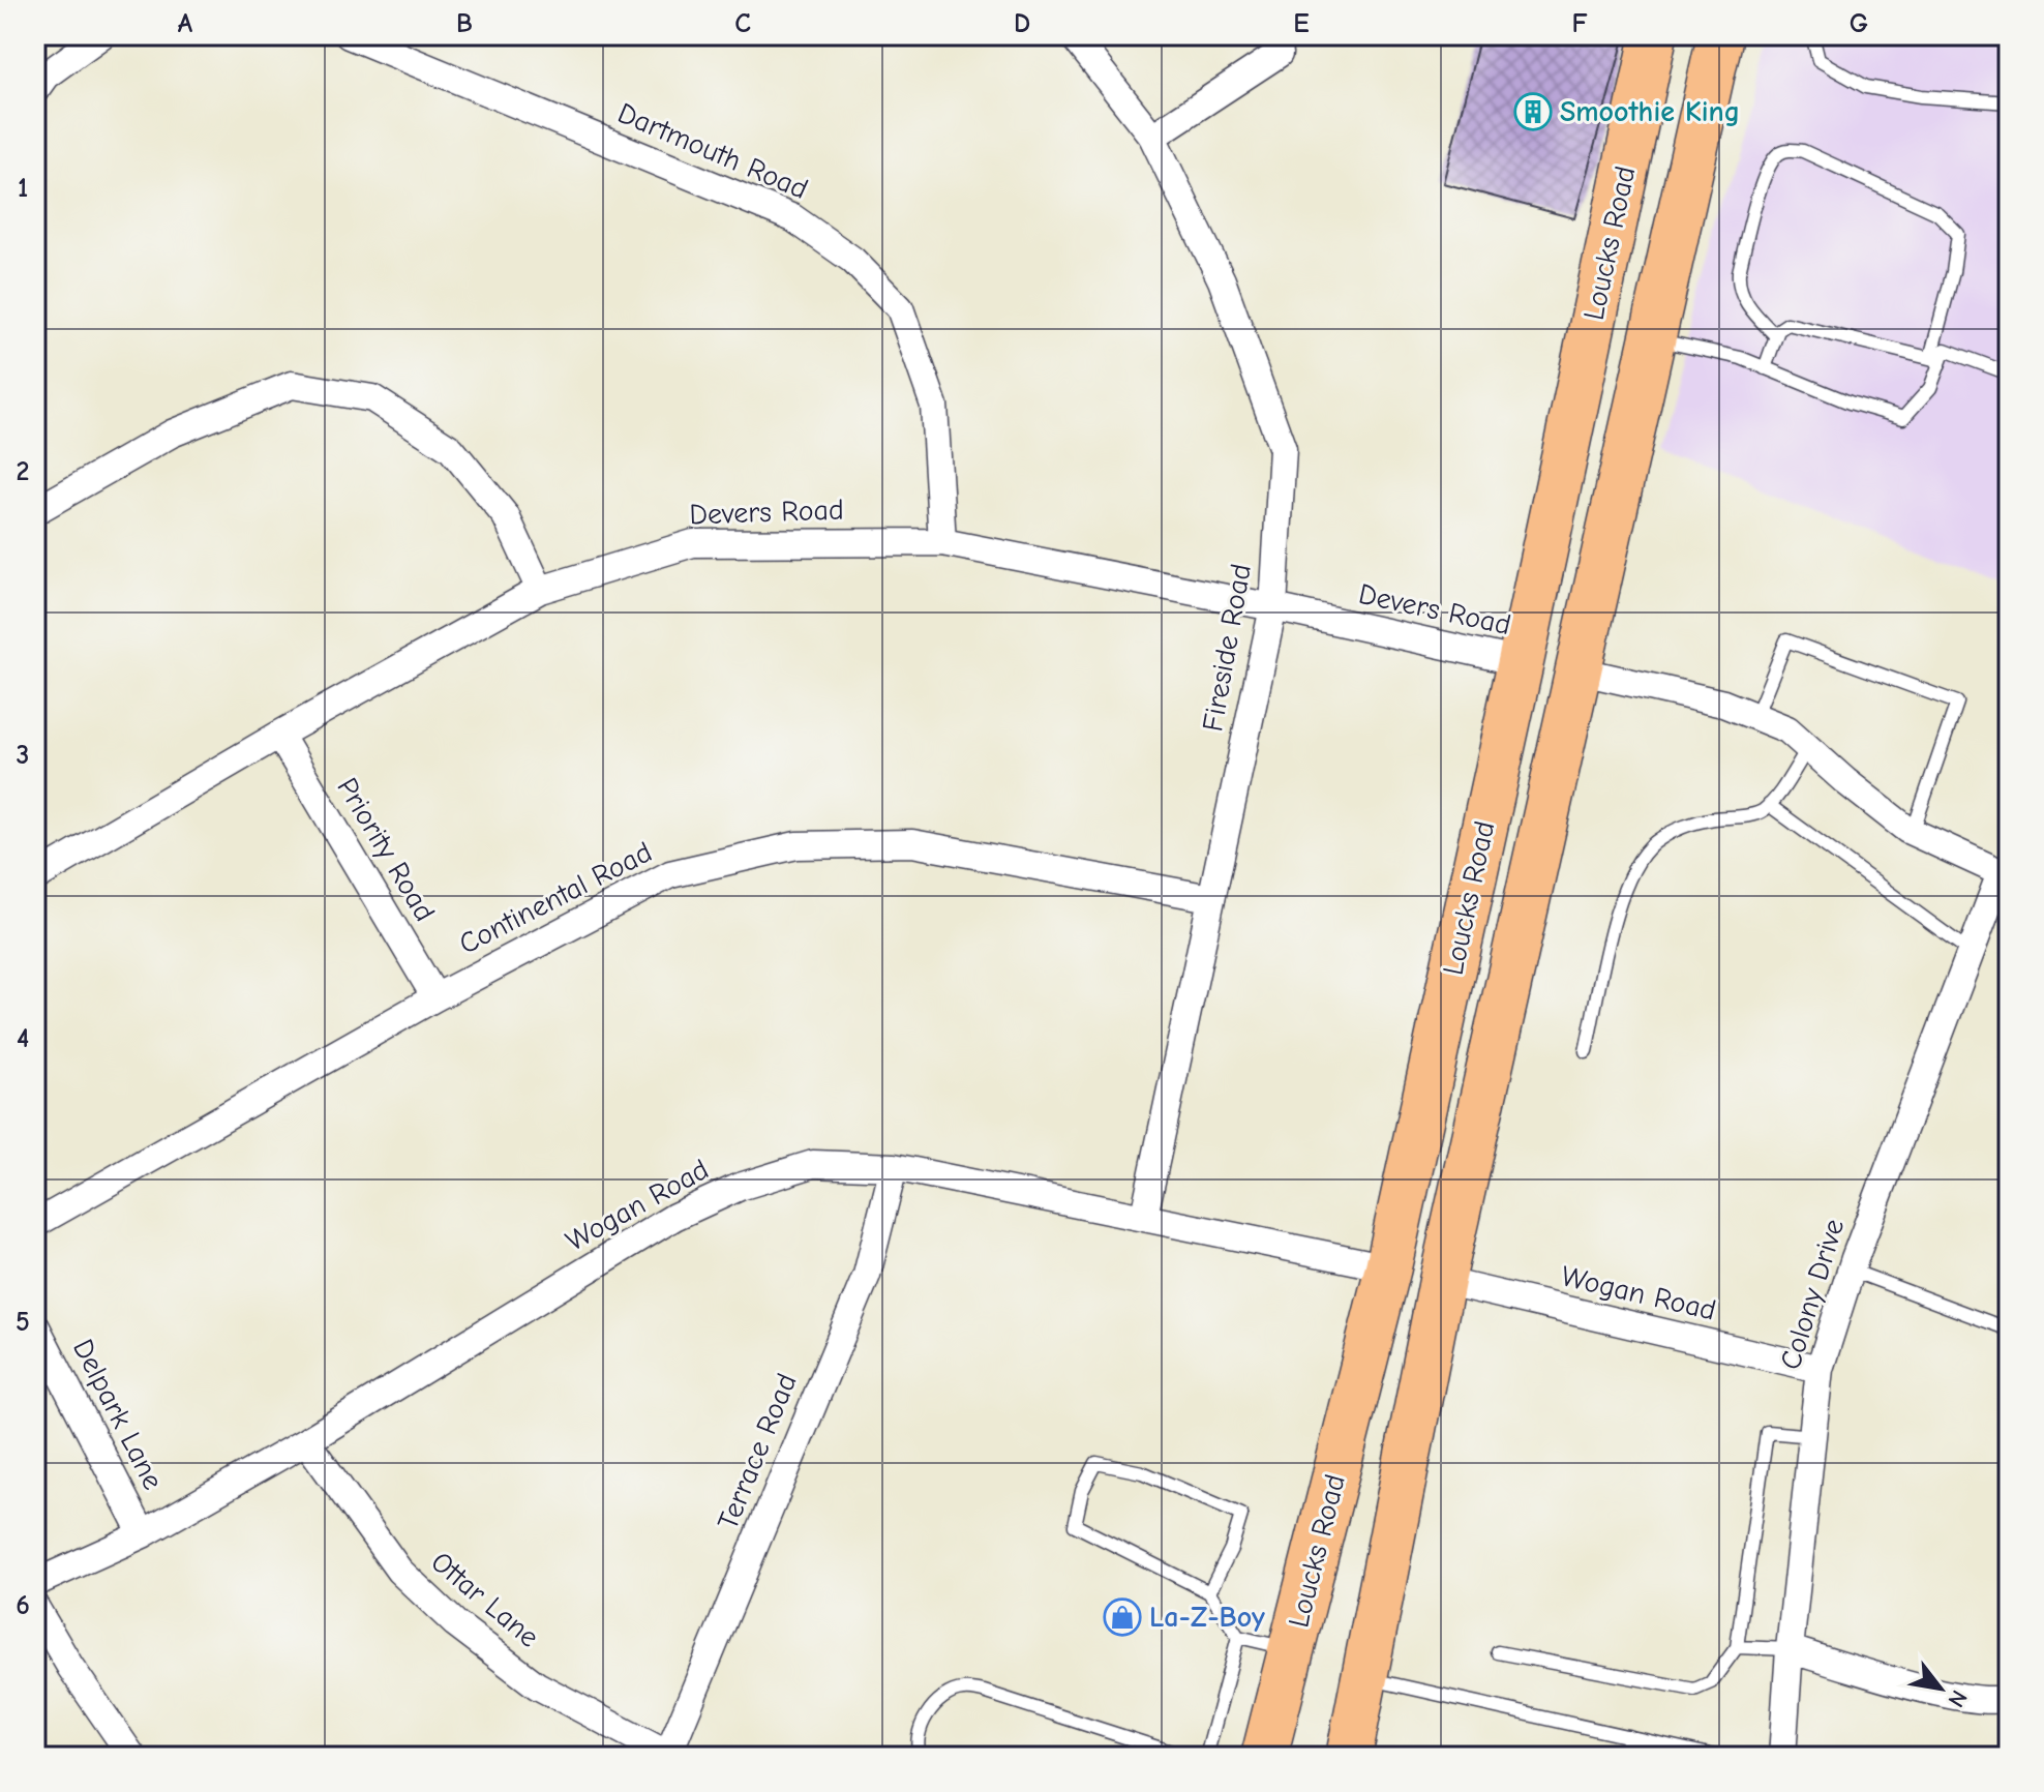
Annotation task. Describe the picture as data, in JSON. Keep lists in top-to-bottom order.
{
  "streets": {
    "highway": ["Loucks Road"],
    "street": [
      "Dartmouth Road",
      "Devers Road",
      "Fireside Road",
      "Priority Road",
      "Continental Road",
      "Wogan Road",
      "Colony Drive",
      "Delpark Lane",
      "Terrace Road",
      "Ottar Lane"
    ]
  },
  "crossings": [
    ["Dartmouth Road", "Devers Road"],
    ["Loucks Road", "Devers Road"],
    ["Loucks Road", "Wogan Road"],
    ["Devers Road", "Fireside Road"],
    ["Devers Road", "Priority Road"],
    ["Fireside Road", "Continental Road"],
    ["Fireside Road", "Wogan Road"],
    ["Priority Road", "Continental Road"],
    ["Wogan Road", "Colony Drive"],
    ["Wogan Road", "Delpark Lane"],
    ["Wogan Road", "Terrace Road"],
    ["Wogan Road", "Ottar Lane"],
    ["Terrace Road", "Ottar Lane"]
  ],
  "places": {
    "building": ["Smoothie King"],
    "shop": ["La-Z-Boy"]
  },
  "north": "bottom right",
  "grid": {
    "columns": [
      "A",
      "B",
      "C",
      "D",
      "E",
      "F",
      "G"
    ],
    "rows": [
      "1",
      "2",
      "3",
      "4",
      "5",
      "6"
    ]
  }
}
